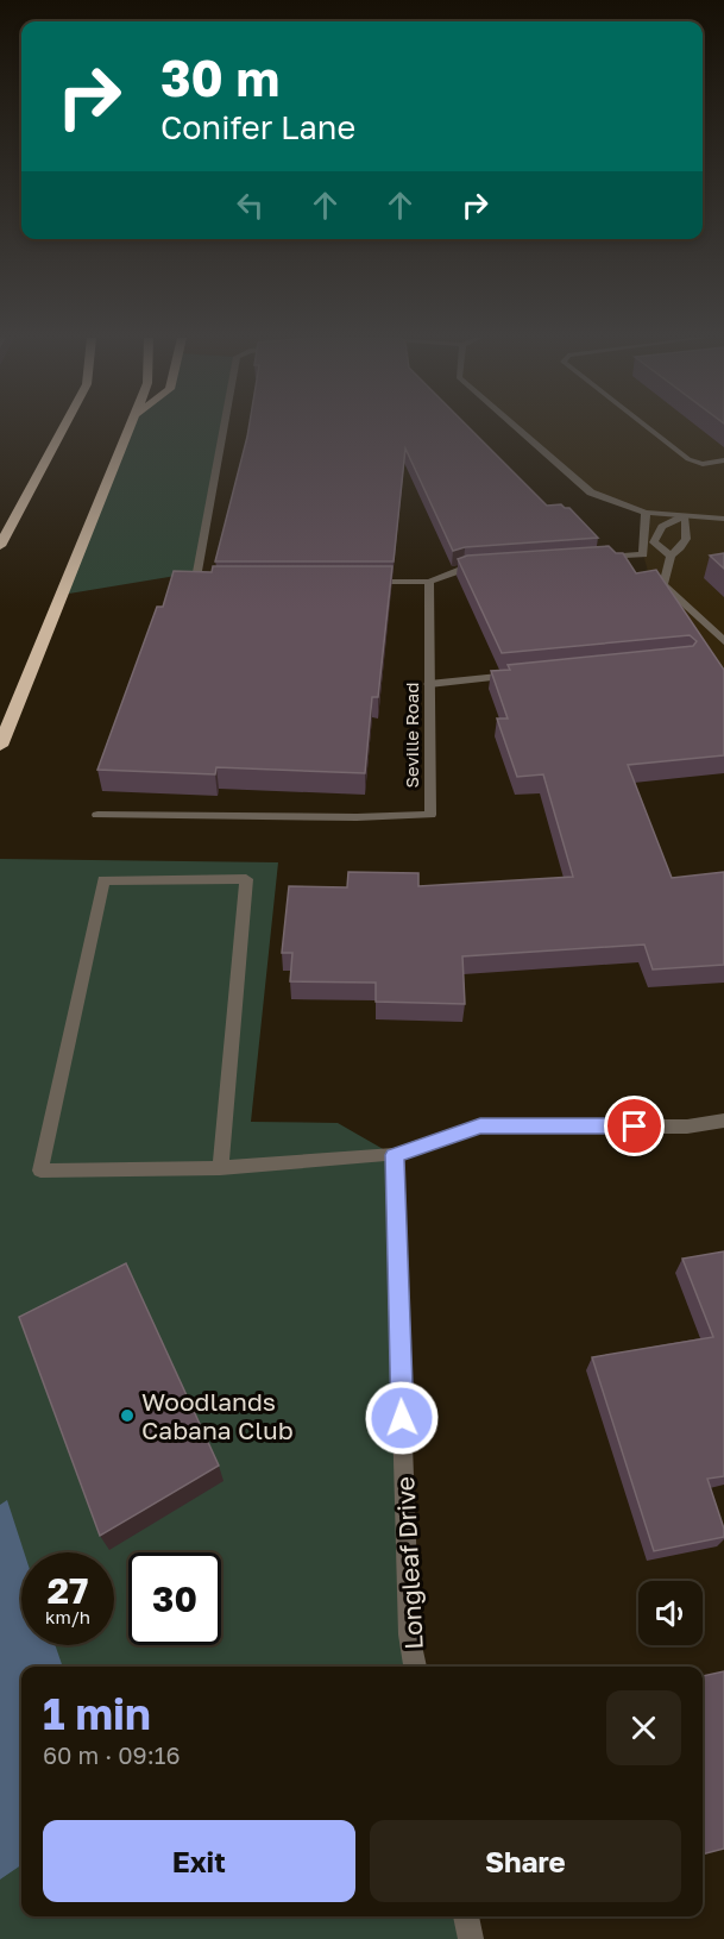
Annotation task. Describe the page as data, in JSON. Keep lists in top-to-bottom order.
{
  "streets": {
    "street": ["Seville Road", "Longleaf Drive"]
  },
  "places": ["Woodlands Cabana Club"],
  "page": {
    "turn": ["30 m", "Conifer Lane"],
    "speed": "27 km/h",
    "limit": "30",
    "heading": ["1 min", "60 m · 09:16"],
    "buttons": ["Exit", "Share"]
  }
}
